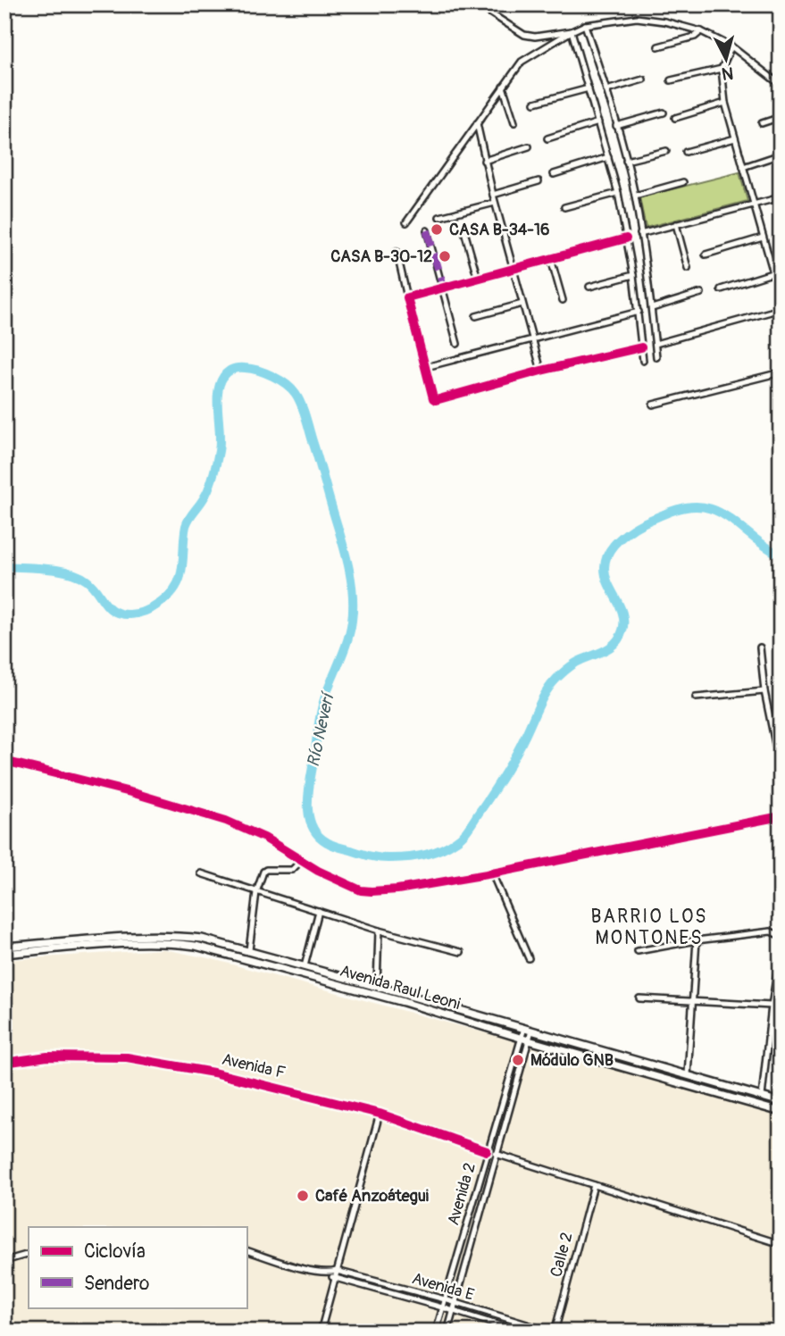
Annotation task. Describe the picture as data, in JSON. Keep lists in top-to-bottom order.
{
  "streets": {
    "main road": ["Avenida Raul Leoni"],
    "street": [
      "Avenida F",
      "Avenida 2",
      "Calle 2",
      "Avenida E"
    ]
  },
  "crossings": [
    ["Avenida Raul Leoni", "Avenida 2"],
    ["Avenida F", "Avenida 2"],
    ["Avenida 2", "Avenida E"],
    ["Calle 2", "Avenida E"]
  ],
  "districts": ["BARRIO LOS MONTONES"],
  "water": ["Río Neverí"],
  "places": [
    "CASA B-34-16",
    "CASA B-30-12",
    "Módulo GNB",
    "Café Anzoátegui"
  ],
  "legend": ["Ciclovía", "Sendero"],
  "north": "bottom"
}
